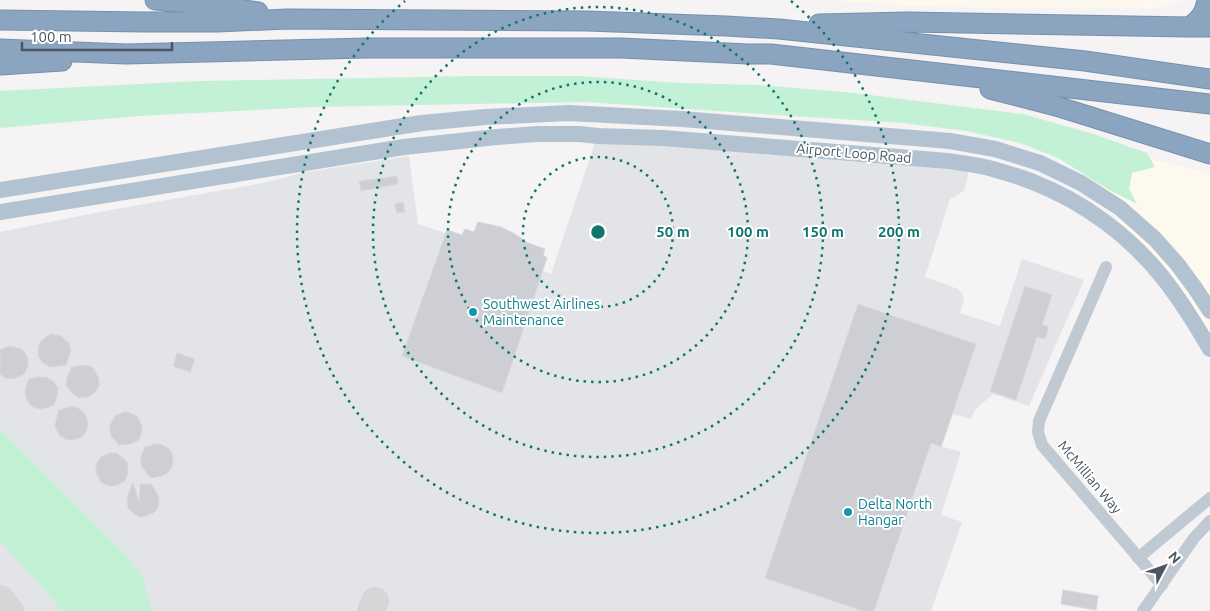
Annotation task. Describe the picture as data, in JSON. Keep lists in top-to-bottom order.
{
  "streets": {
    "main road": ["Airport Loop Road"],
    "street": ["McMillian Way"]
  },
  "places": ["Southwest Airlines Maintenance", "Delta North Hangar"],
  "scale_bar": "100 m",
  "north": "top right",
  "rings": [
    "50 m",
    "100 m",
    "150 m",
    "200 m"
  ]
}
